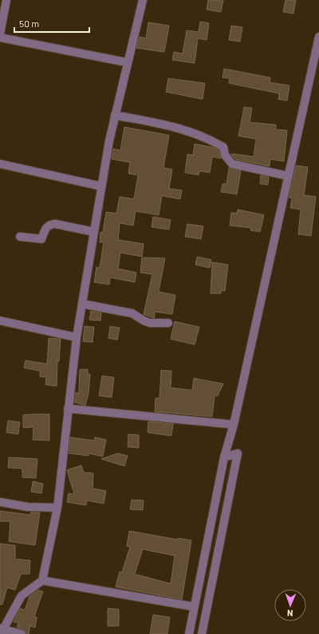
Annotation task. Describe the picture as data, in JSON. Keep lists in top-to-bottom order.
{
  "scale_bar": "50 m",
  "north": "bottom"
}
